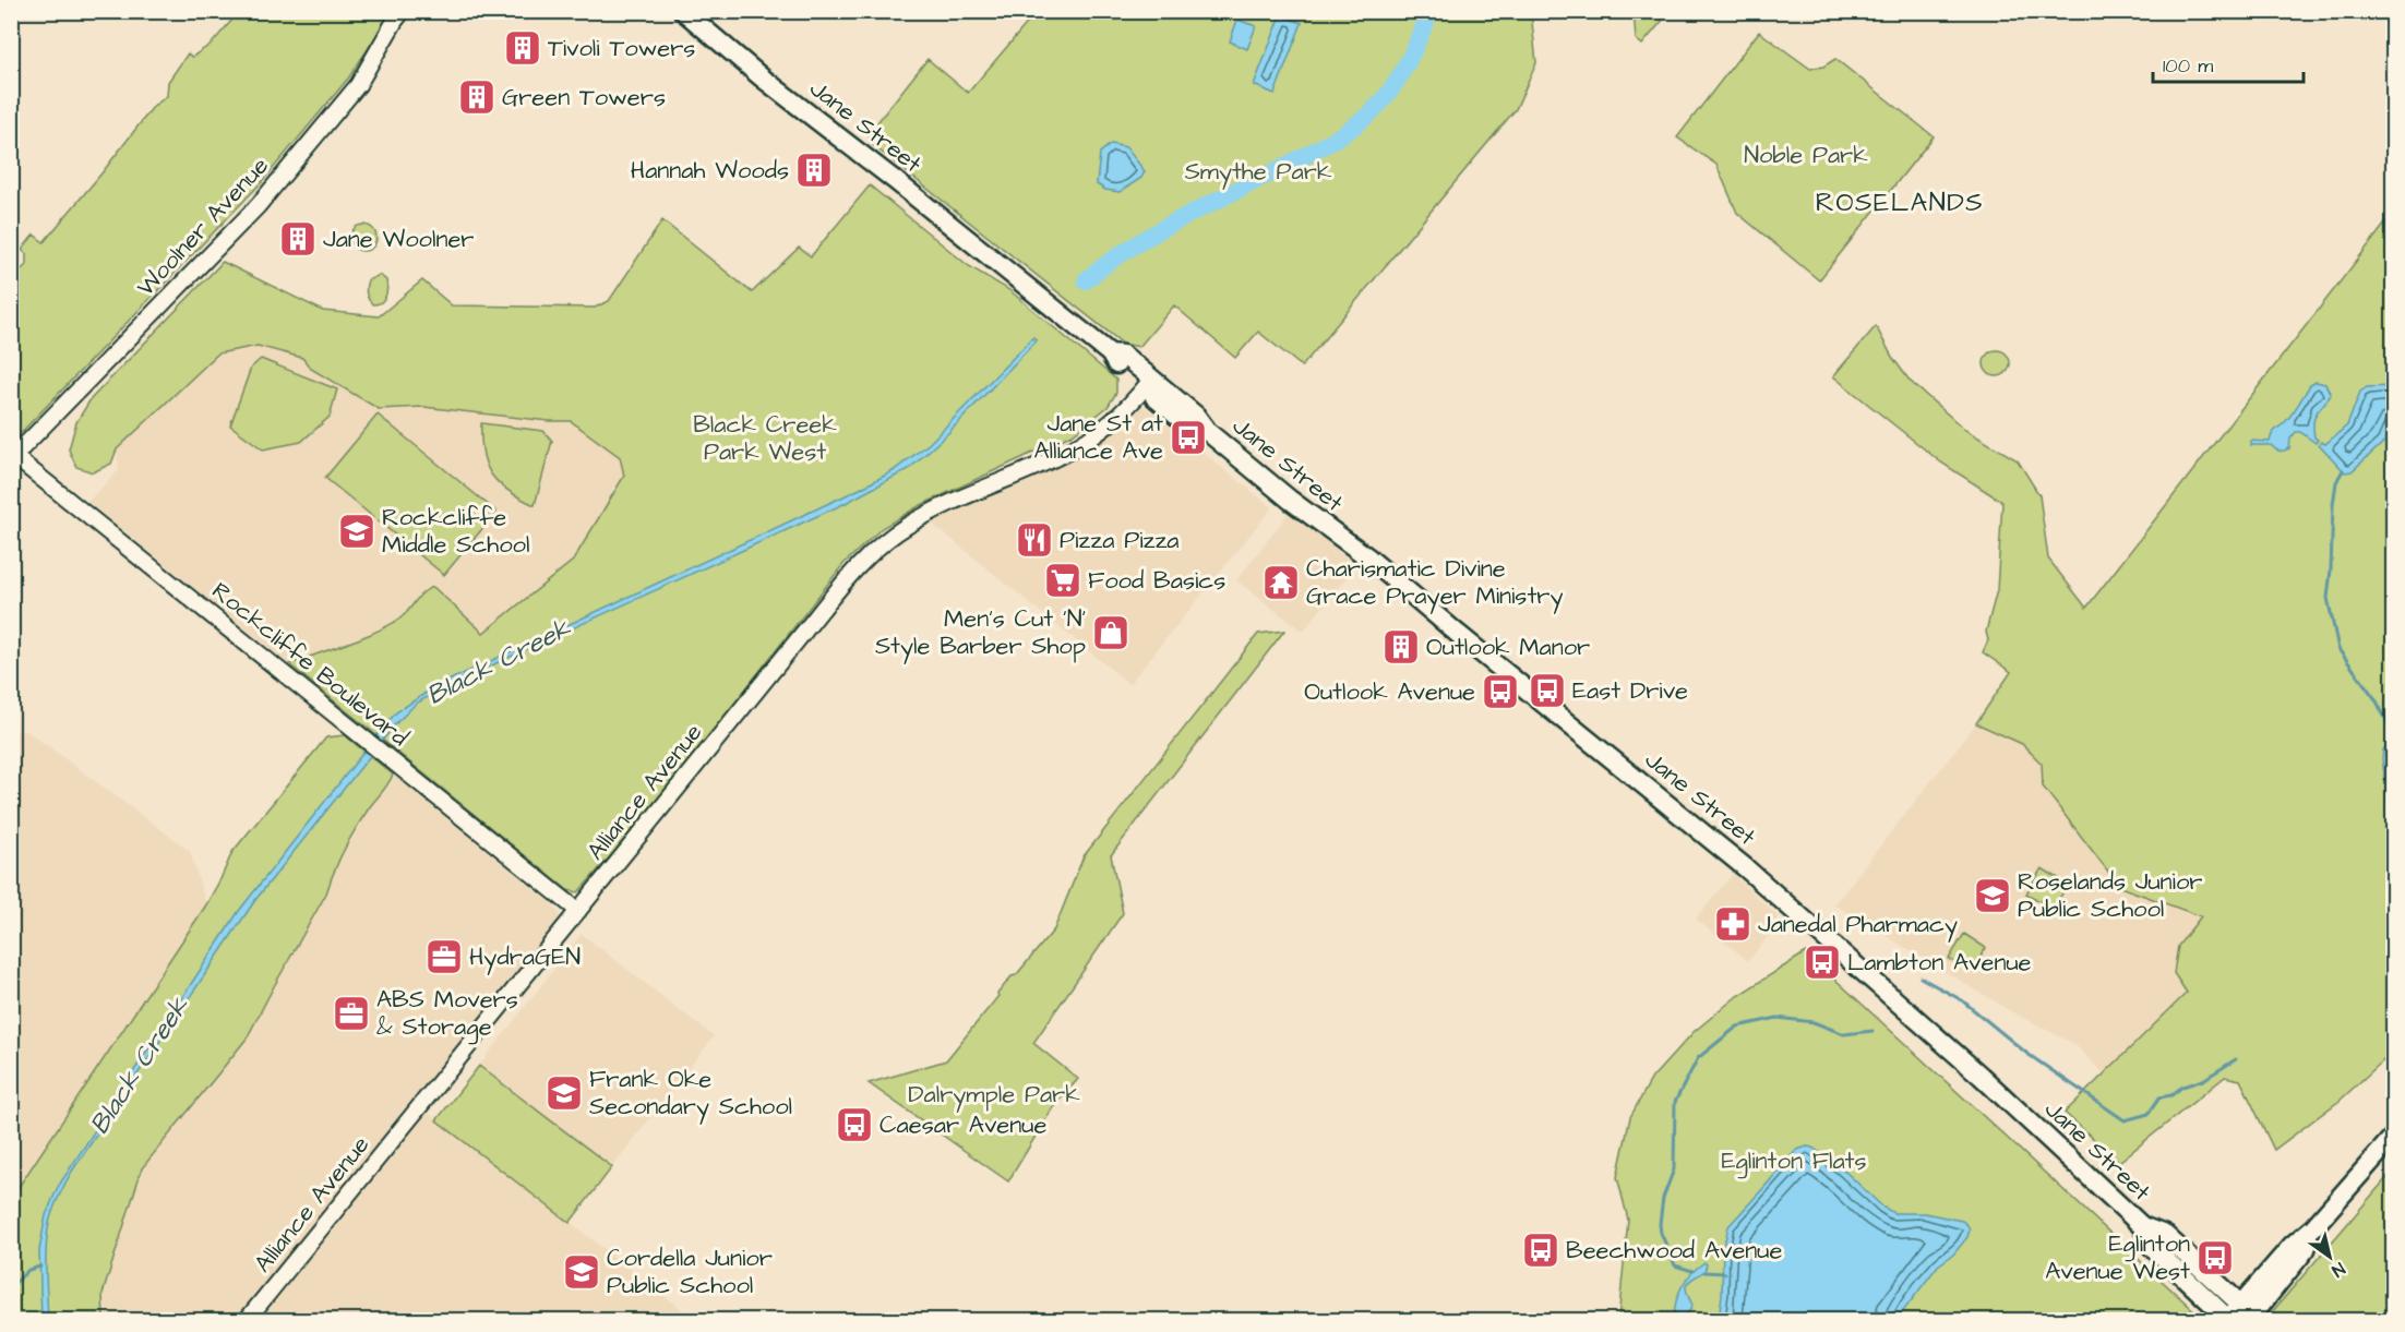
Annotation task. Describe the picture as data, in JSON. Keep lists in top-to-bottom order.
{
  "streets": {
    "main road": ["Jane Street"],
    "street": ["Woolner Avenue", "Rockcliffe Boulevard", "Alliance Avenue"]
  },
  "crossings": [
    ["Jane Street", "Alliance Avenue"],
    ["Woolner Avenue", "Rockcliffe Boulevard"],
    ["Rockcliffe Boulevard", "Alliance Avenue"]
  ],
  "districts": ["ROSELANDS"],
  "water": ["Black Creek"],
  "parks": [
    "Noble Park",
    "Smythe Park",
    "Black Creek Park West",
    "Dalrymple Park",
    "Eglinton Flats"
  ],
  "places": {
    "building": [
      "Tivoli Towers",
      "Green Towers",
      "Hannah Woods",
      "Jane Woolner",
      "Outlook Manor"
    ],
    "bus stop": [
      "Jane St at Alliance Ave",
      "East Drive",
      "Outlook Avenue",
      "Lambton Avenue",
      "Caesar Avenue",
      "Beechwood Avenue",
      "Eglinton Avenue West"
    ],
    "school or university": [
      "Rockcliffe Middle School",
      "Roselands Junior Public School",
      "Frank Oke Secondary School",
      "Cordella Junior Public School"
    ],
    "restaurant": ["Pizza Pizza"],
    "supermarket": ["Food Basics"],
    "temple": ["Charismatic Divine Grace Prayer Ministry"],
    "shop": ["Men’s Cut ‘N’ Style Barber Shop"],
    "pharmacy": ["Janedal Pharmacy"],
    "office": ["HydraGEN", "ABS Movers & Storage"]
  },
  "scale_bar": "100 m",
  "north": "bottom right"
}
